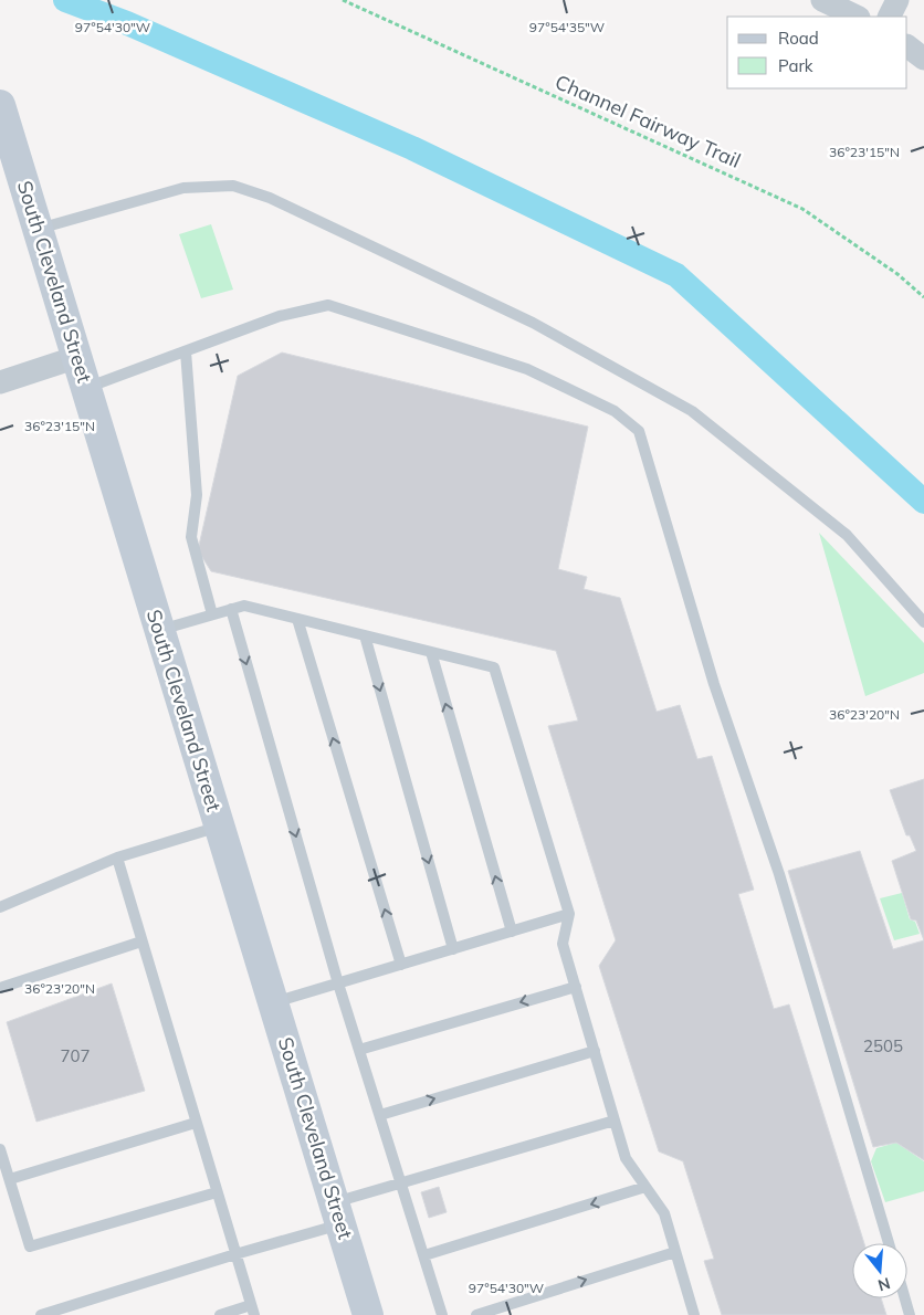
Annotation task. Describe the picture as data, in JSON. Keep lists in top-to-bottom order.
{
  "streets": {
    "street": ["South Cleveland Street"],
    "path": ["Channel Fairway Trail"]
  },
  "house_numbers": ["2505", "707"],
  "legend": ["Road", "Park"],
  "north": "bottom",
  "coordinates": [
    "97°54'30\"W",
    "97°54'35\"W",
    "36°23'15\"N",
    "36°23'20\"N"
  ]
}
